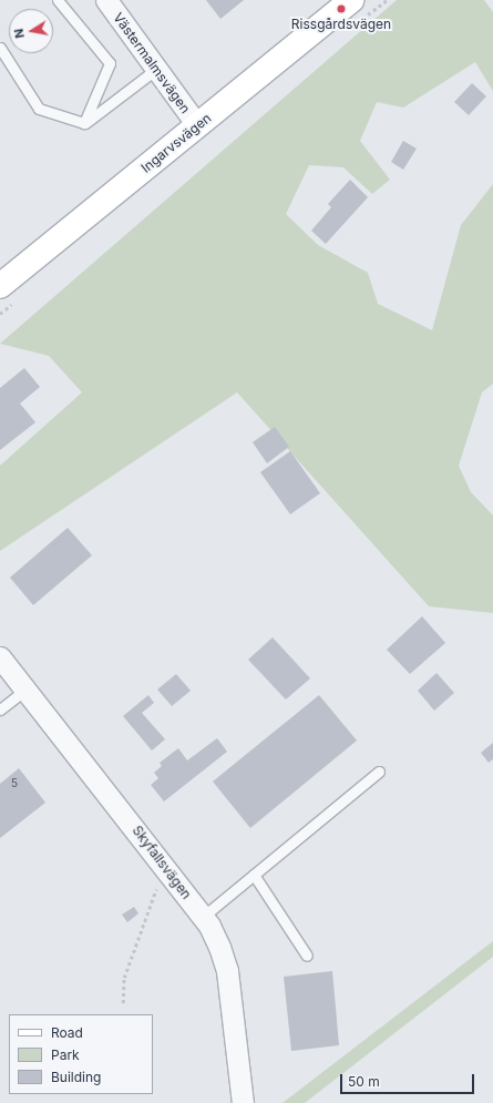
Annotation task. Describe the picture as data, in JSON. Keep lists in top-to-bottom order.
{
  "streets": {
    "street": ["Västermalmsvägen", "Ingarvsvägen", "Skyfallsvägen"]
  },
  "crossings": [
    ["Västermalmsvägen", "Ingarvsvägen"]
  ],
  "places": ["Rissgårdsvägen"],
  "house_numbers": ["5"],
  "legend": ["Road", "Park", "Building"],
  "scale_bar": "50 m",
  "north": "left"
}
